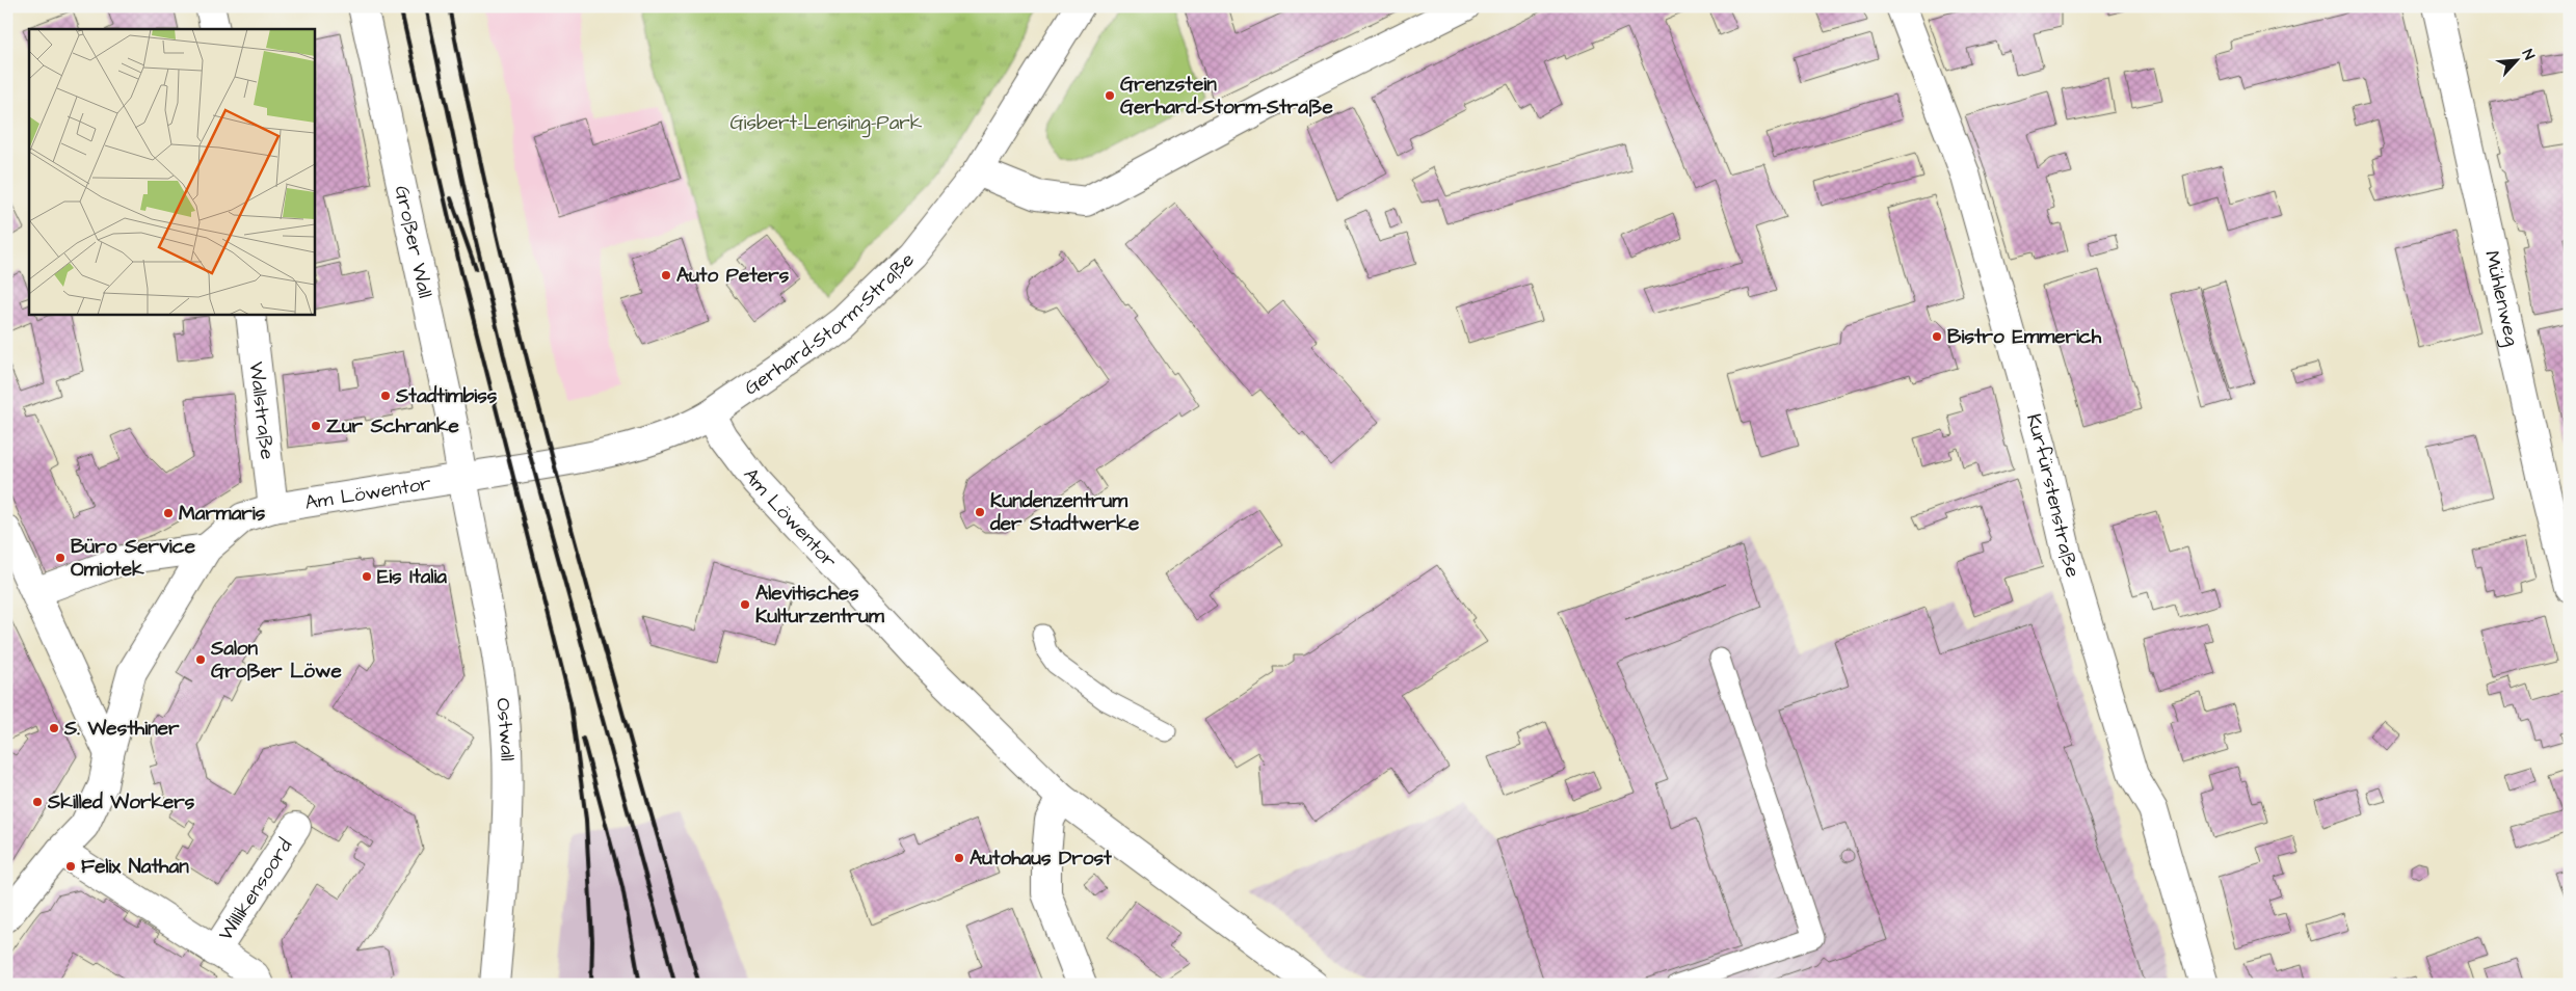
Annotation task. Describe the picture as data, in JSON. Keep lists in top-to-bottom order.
{
  "streets": {
    "street": [
      "Großer Wall",
      "Mühlenweg",
      "Gerhard-Storm-Straße",
      "Wallstraße",
      "Am Löwentor",
      "Kurfürstenstraße",
      "Ostwall",
      "Willikensoord"
    ]
  },
  "crossings": [
    ["Großer Wall", "Gerhard-Storm-Straße"],
    ["Großer Wall", "Am Löwentor"],
    ["Großer Wall", "Ostwall"],
    ["Gerhard-Storm-Straße", "Am Löwentor"],
    ["Gerhard-Storm-Straße", "Ostwall"],
    ["Wallstraße", "Am Löwentor"],
    ["Am Löwentor", "Ostwall"]
  ],
  "parks": ["Gisbert-Lensing-Park"],
  "places": [
    "Grenzstein Gerhard-Storm-Straße",
    "Auto Peters",
    "Bistro Emmerich",
    "Stadtimbiss",
    "Zur Schranke",
    "Kundenzentrum der Stadtwerke",
    "Marmaris",
    "Büro Service Omiotek",
    "Eis Italia",
    "Alevitisches Kulturzentrum",
    "Salon Großer Löwe",
    "S. Westhiner",
    "Skilled Workers",
    "Autohaus Drost",
    "Felix Nathan"
  ],
  "north": "top right"
}
